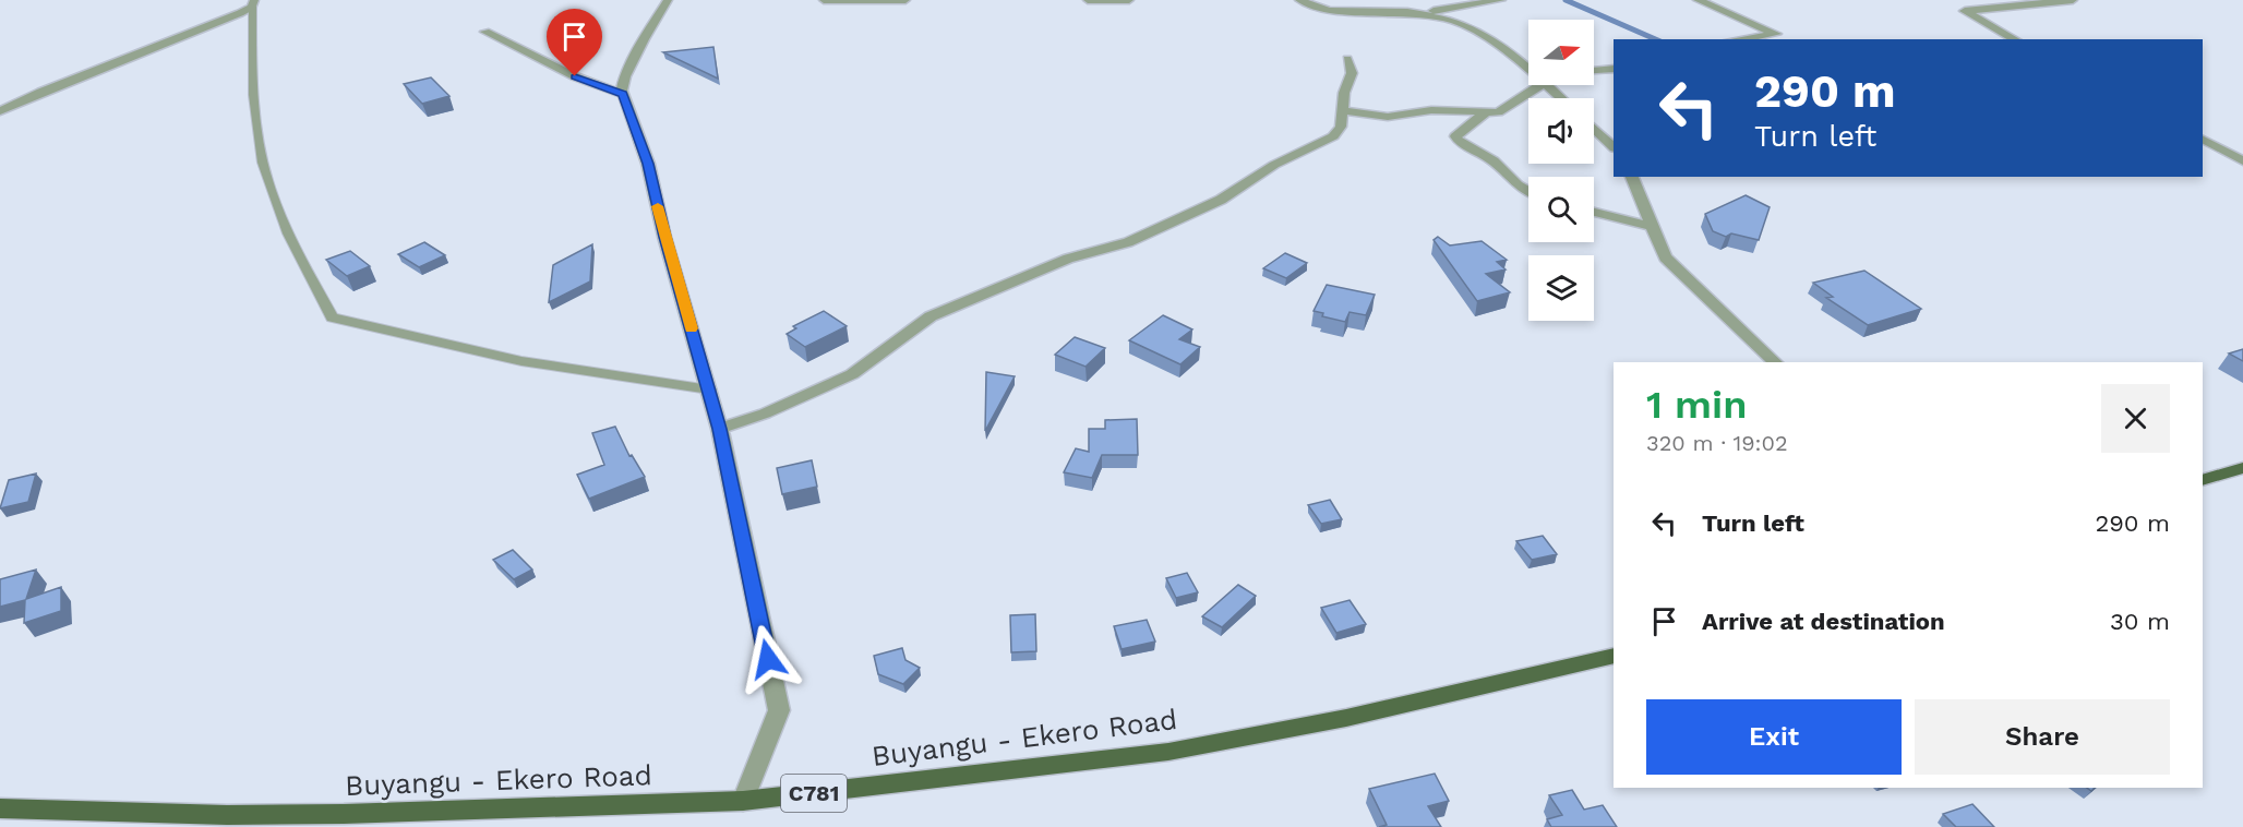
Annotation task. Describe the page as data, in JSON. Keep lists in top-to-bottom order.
{
  "streets": {
    "main road": ["Buyangu - Ekero Road", "C781"]
  },
  "north": "right",
  "page": {
    "turn": ["290 m", "Turn left"],
    "heading": ["1 min", "320 m · 19:02"],
    "list": [
      {
        "name": "Turn left",
        "value": "290 m"
      },
      {
        "name": "Arrive at destination",
        "value": "30 m"
      }
    ],
    "buttons": ["Exit", "Share"]
  }
}
